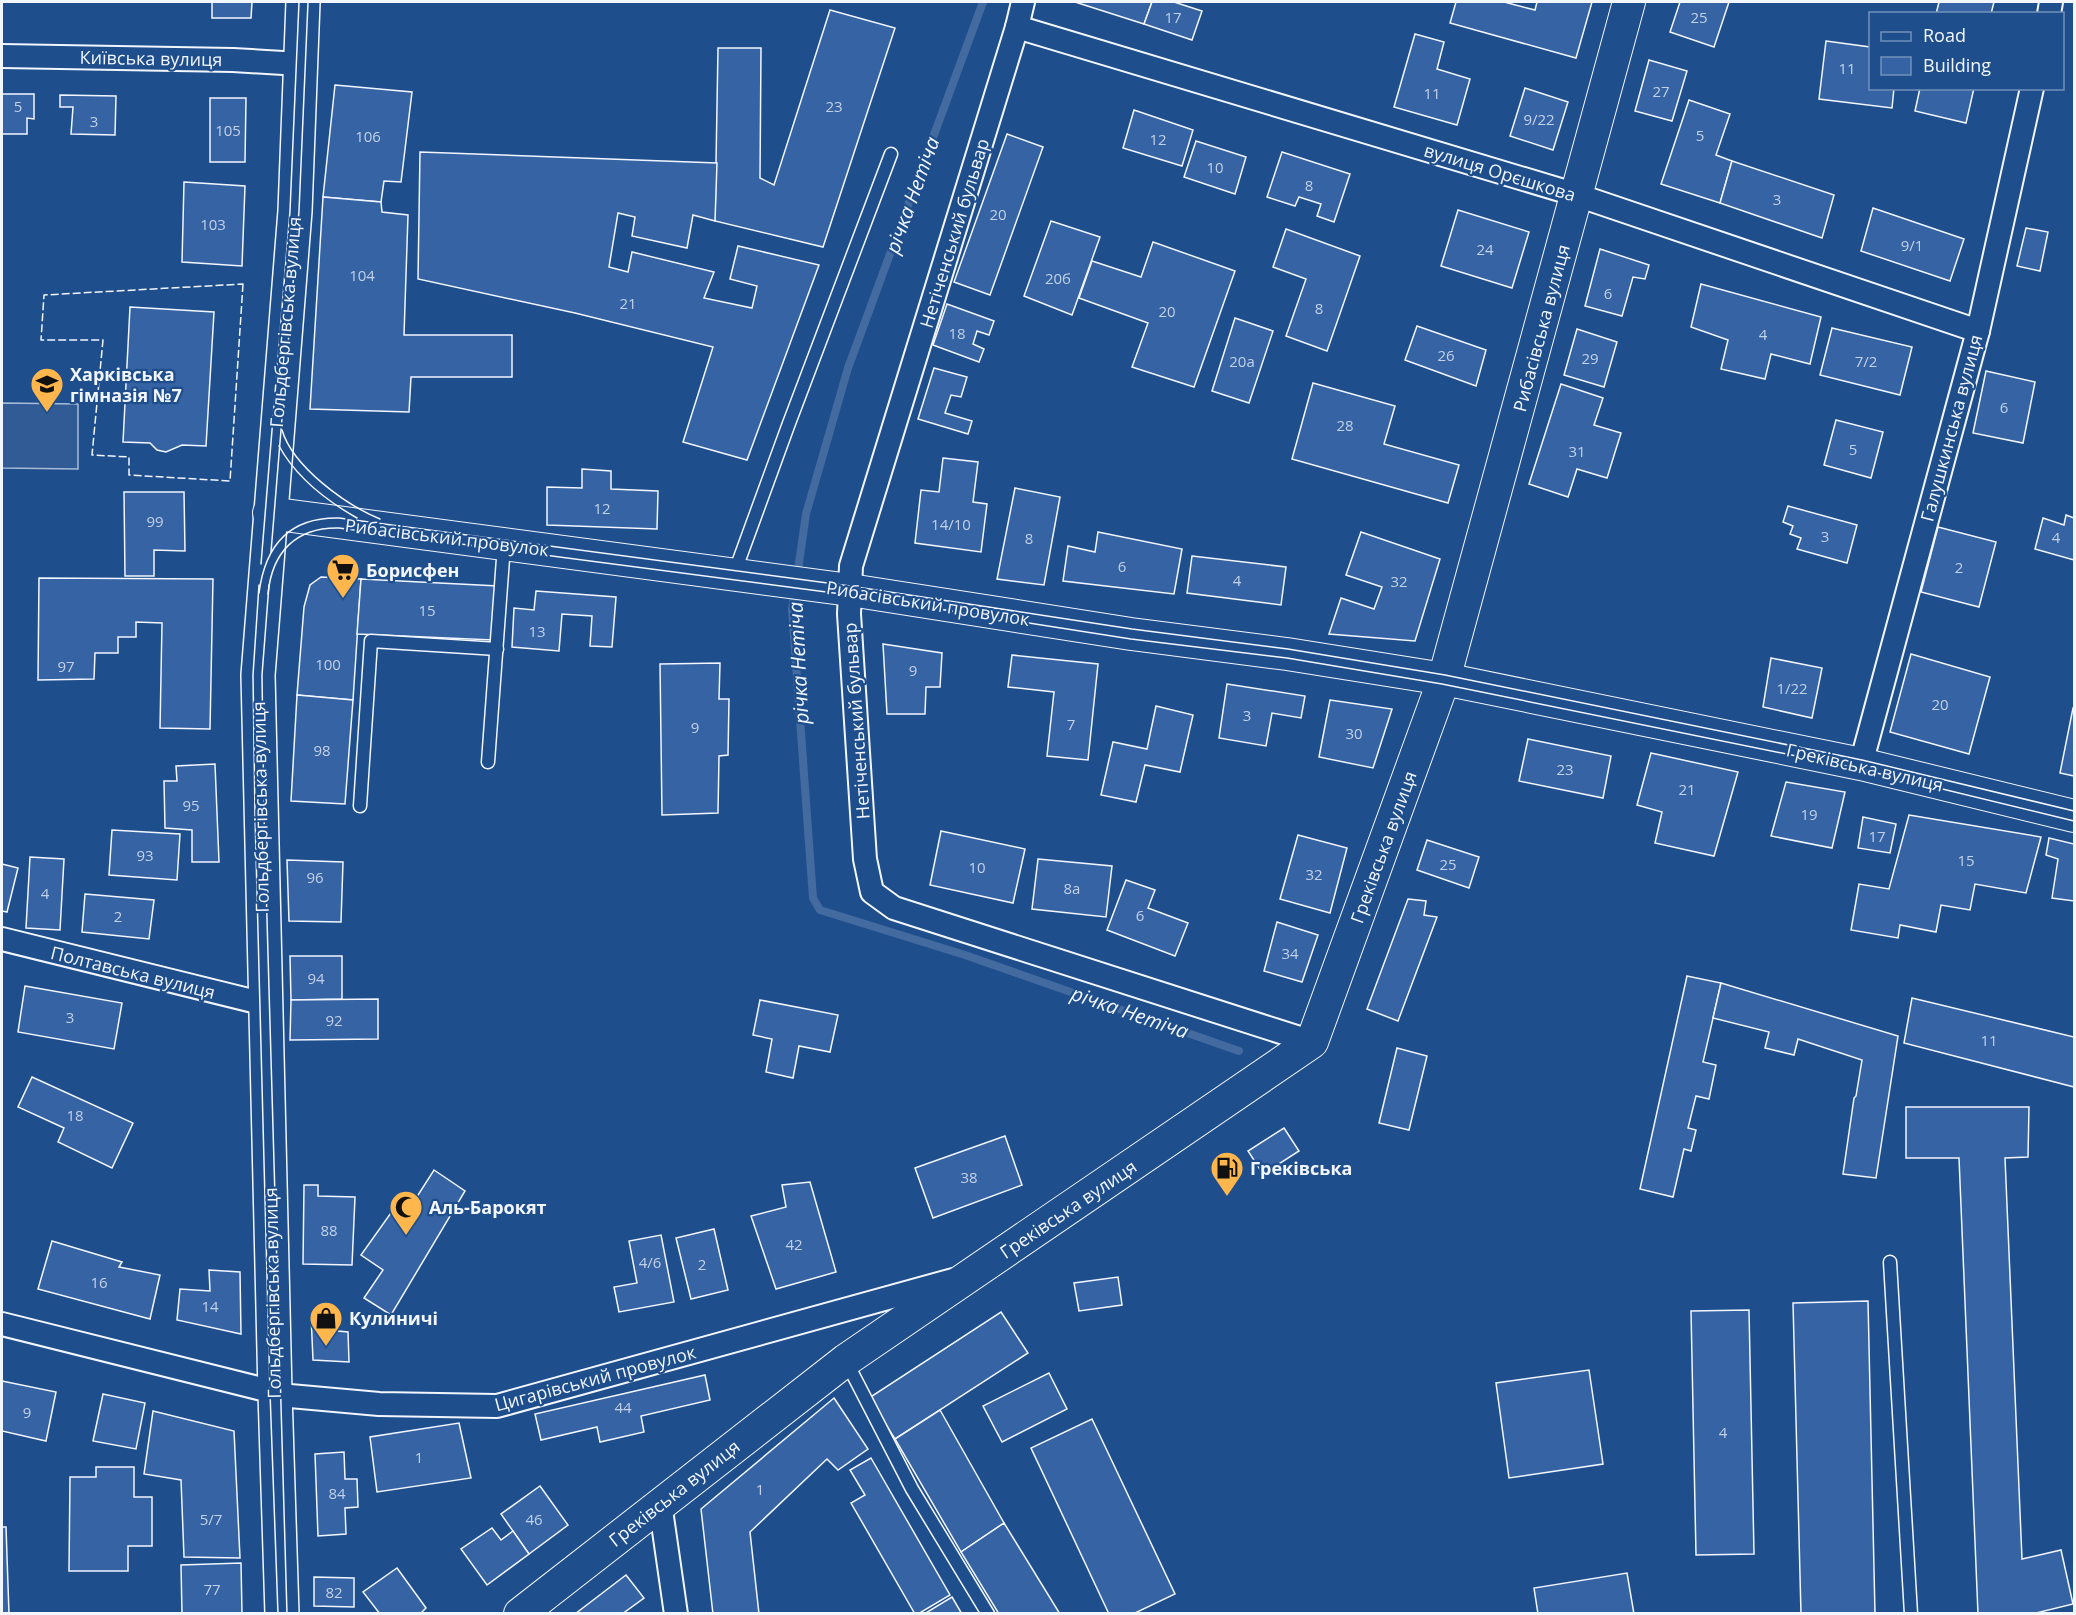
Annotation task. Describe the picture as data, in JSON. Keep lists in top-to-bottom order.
{
  "streets": {
    "main road": ["Гольдбергівська вулиця"],
    "street": [
      "Київська вулиця",
      "вулиця Орєшкова",
      "Нетіченський бульвар",
      "Рибасівська вулиця",
      "Галушкинська вулиця",
      "Рибасівський провулок",
      "Греківська вулиця",
      "Полтавська вулиця",
      "Цигарівський провулок"
    ]
  },
  "crossings": [
    ["Київська вулиця", "Гольдбергівська вулиця"],
    ["вулиця Орєшкова", "Нетіченський бульвар"],
    ["вулиця Орєшкова", "Рибасівська вулиця"],
    ["вулиця Орєшкова", "Галушкинська вулиця"],
    ["Нетіченський бульвар", "Рибасівський провулок"],
    ["Нетіченський бульвар", "Греківська вулиця"],
    ["Гольдбергівська вулиця", "Рибасівський провулок"],
    ["Гольдбергівська вулиця", "Полтавська вулиця"],
    ["Гольдбергівська вулиця", "Цигарівський провулок"],
    ["Рибасівська вулиця", "Рибасівський провулок"],
    ["Рибасівська вулиця", "Греківська вулиця"],
    ["Галушкинська вулиця", "Греківська вулиця"],
    ["Рибасівський провулок", "Греківська вулиця"],
    ["Греківська вулиця", "Цигарівський провулок"]
  ],
  "water": ["річка Нетіча"],
  "places": {
    "school or university": ["Харківська гімназія №7"],
    "supermarket": ["Борисфен"],
    "fuel station": ["Греківська"],
    "mosque": ["Аль-Барокят"],
    "shop": ["Кулиничі"]
  },
  "house_numbers": [
    "17",
    "25",
    "11",
    "27",
    "11",
    "5",
    "23",
    "9/22",
    "3",
    "105",
    "5",
    "106",
    "12",
    "10",
    "8",
    "3",
    "20",
    "103",
    "9/1",
    "24",
    "104",
    "20б",
    "6",
    "21",
    "8",
    "20",
    "18",
    "4",
    "26",
    "29",
    "20а",
    "7/2",
    "6",
    "28",
    "5",
    "31",
    "12",
    "99",
    "14/10",
    "3",
    "4",
    "8",
    "6",
    "2",
    "4",
    "32",
    "15",
    "13",
    "100",
    "97",
    "9",
    "1/22",
    "20",
    "3",
    "7",
    "9",
    "30",
    "98",
    "23",
    "21",
    "95",
    "19",
    "17",
    "93",
    "15",
    "25",
    "10",
    "32",
    "96",
    "8а",
    "4",
    "6",
    "2",
    "34",
    "94",
    "3",
    "92",
    "11",
    "18",
    "38",
    "88",
    "42",
    "4/6",
    "2",
    "16",
    "14",
    "44",
    "9",
    "4",
    "1",
    "1",
    "84",
    "5/7",
    "46",
    "77",
    "82"
  ],
  "legend": ["Road", "Building"]
}
